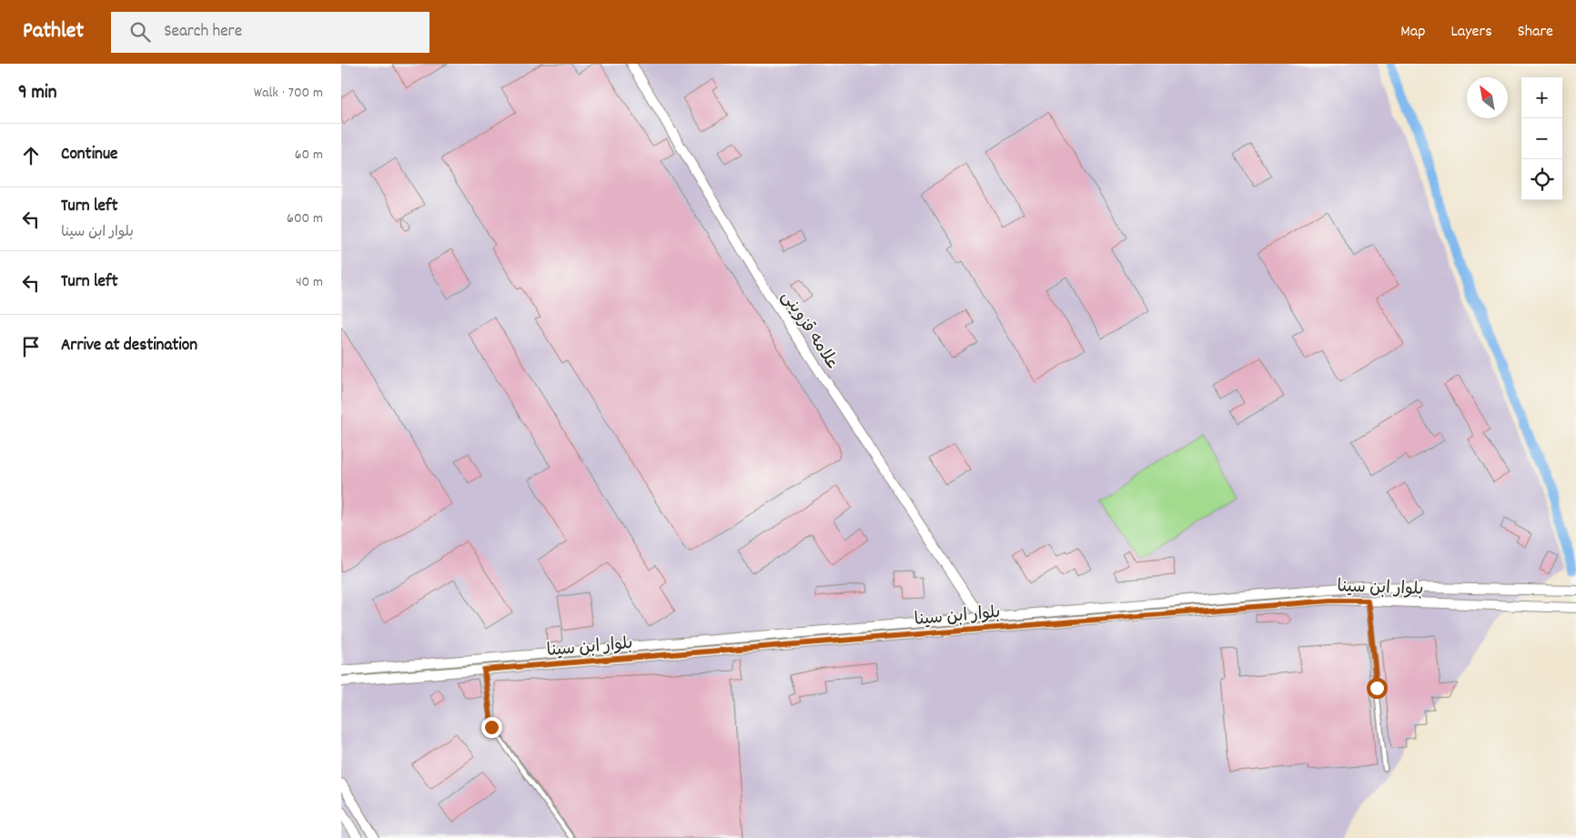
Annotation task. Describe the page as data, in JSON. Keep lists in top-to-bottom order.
{
  "streets": {
    "street": ["علامه قزوینی", "بلوار ابن سینا"]
  },
  "north": "top left",
  "page": {
    "header": "Pathlet",
    "search": "Search here",
    "nav": ["Map", "Layers", "Share"],
    "heading": ["9 min", "Walk · 700 m"],
    "map_buttons": ["+", "−"],
    "list": [
      ["Continue", "60 m"],
      ["Turn left", "بلوار ابن سینا", "600 m"],
      ["Turn left", "40 m"],
      "Arrive at destination"
    ]
  }
}
